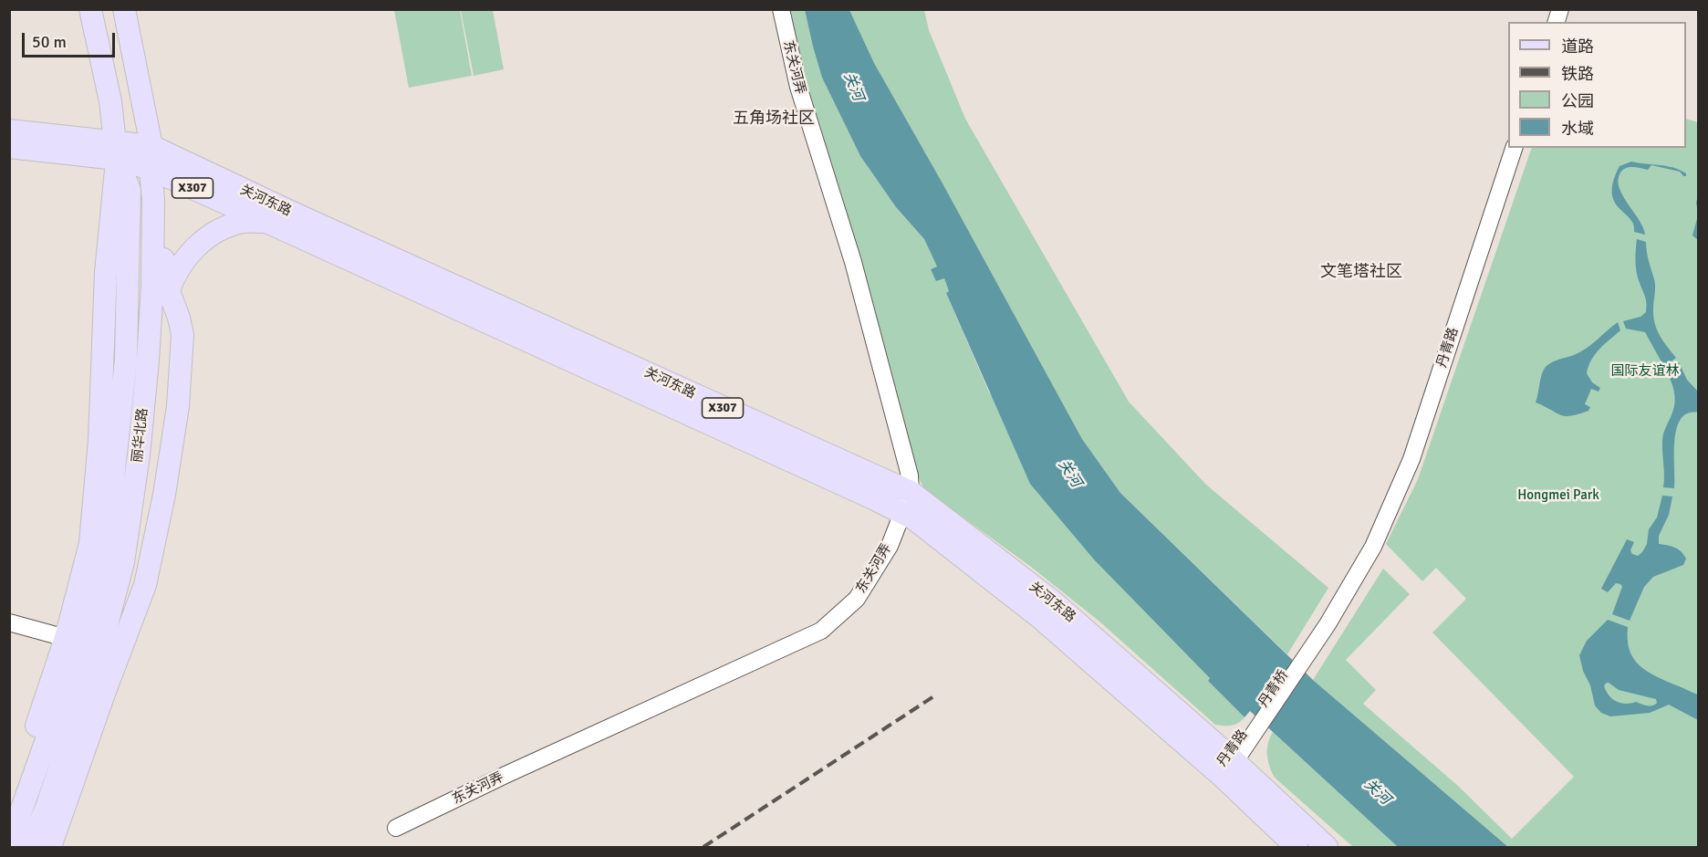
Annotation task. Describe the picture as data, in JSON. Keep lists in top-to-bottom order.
{
  "streets": {
    "main road": ["X307", "关河东路", "丽华北路"],
    "street": ["东关河弄", "丹青路", "丹青桥"]
  },
  "crossings": [
    ["东关河弄", "关河东路"],
    ["关河东路", "丹青路"],
    ["关河东路", "丽华北路"],
    ["丹青路", "丹青桥"]
  ],
  "districts": ["五角场社区", "文笔塔社区"],
  "water": ["关河"],
  "parks": ["国际友谊林", "Hongmei Park"],
  "legend": [
    "道路",
    "铁路",
    "公园",
    "水域"
  ],
  "scale_bar": "50 m"
}
